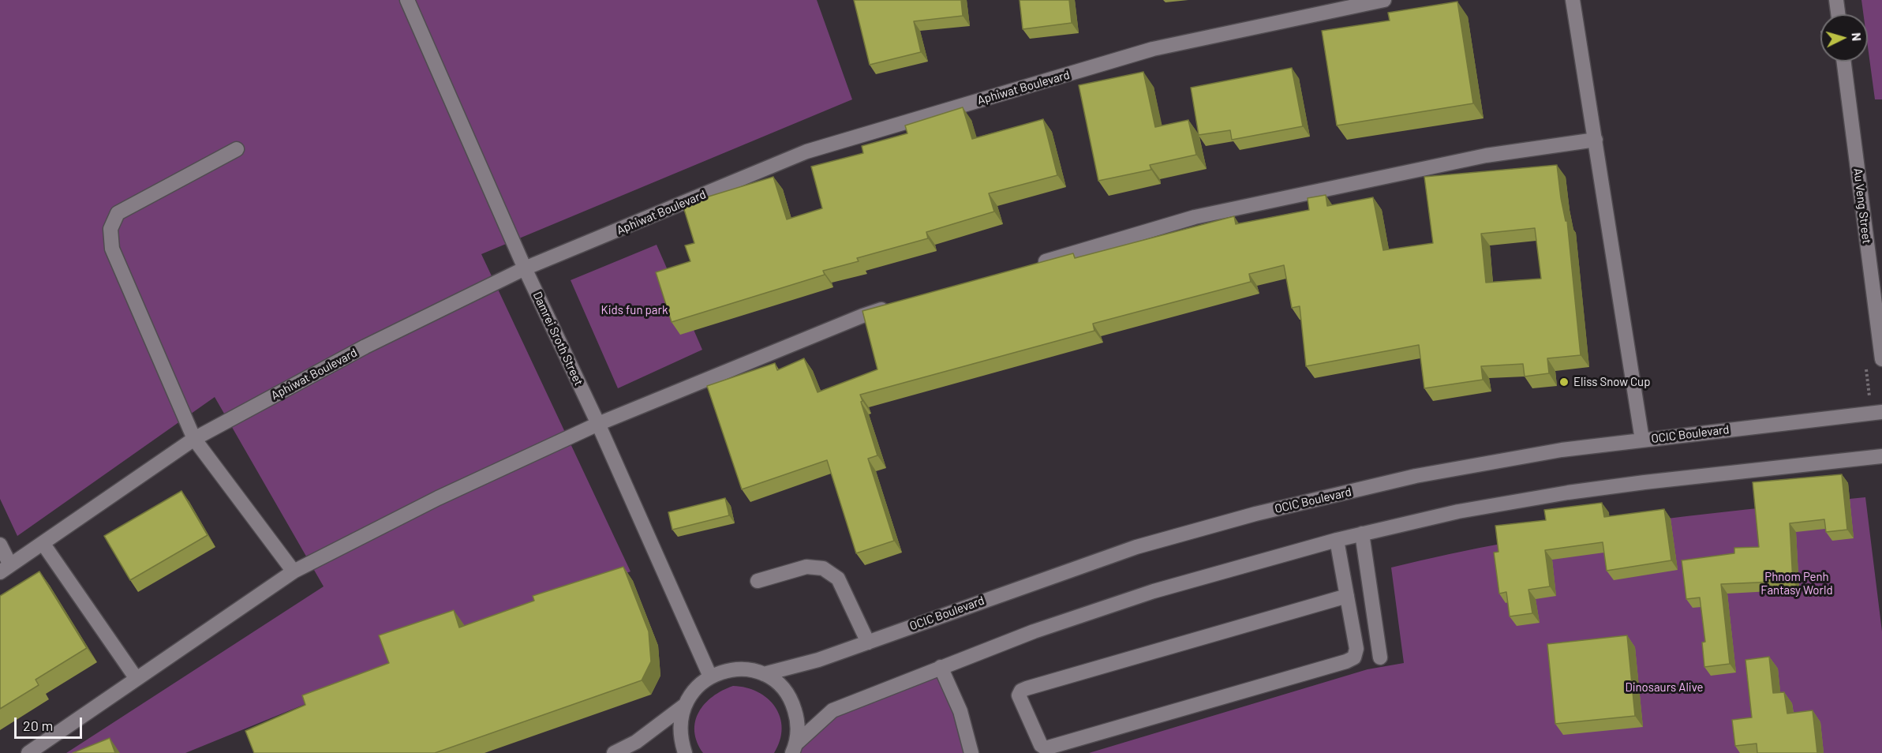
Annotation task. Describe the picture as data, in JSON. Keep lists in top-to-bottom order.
{
  "streets": {
    "street": [
      "Aphiwat Boulevard",
      "Au Veng Street",
      "Damrei Sroth Street",
      "OCIC Boulevard"
    ]
  },
  "crossings": [
    ["Aphiwat Boulevard", "Damrei Sroth Street"]
  ],
  "parks": ["Kids fun park", "Phnom Penh Fantasy World", "Dinosaurs Alive"],
  "places": ["Eliss Snow Cup"],
  "scale_bar": "20 m",
  "north": "right"
}
